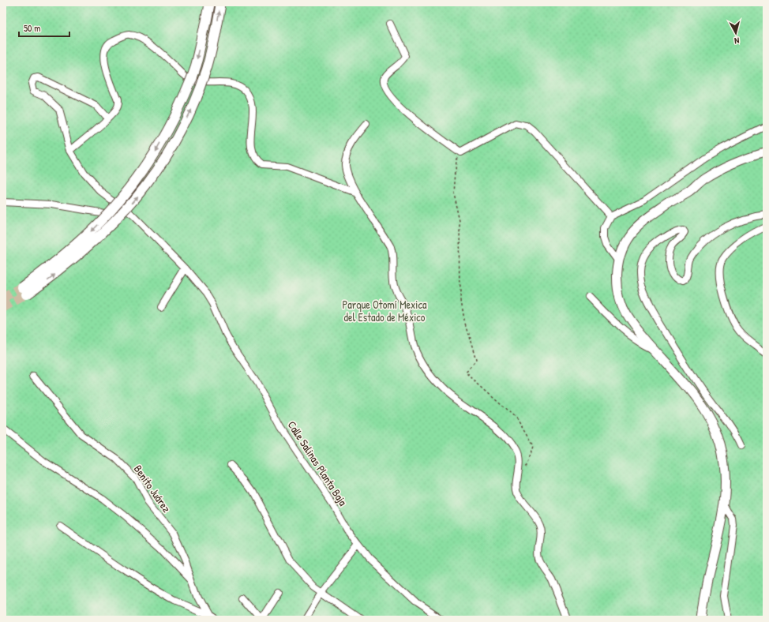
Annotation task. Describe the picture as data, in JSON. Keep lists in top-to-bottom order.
{
  "streets": {
    "street": ["Calle Salinas Planta Baja", "Benito Juárez"]
  },
  "parks": ["Parque Otomí Mexica del Estado de México"],
  "scale_bar": "50 m",
  "north": "bottom"
}
